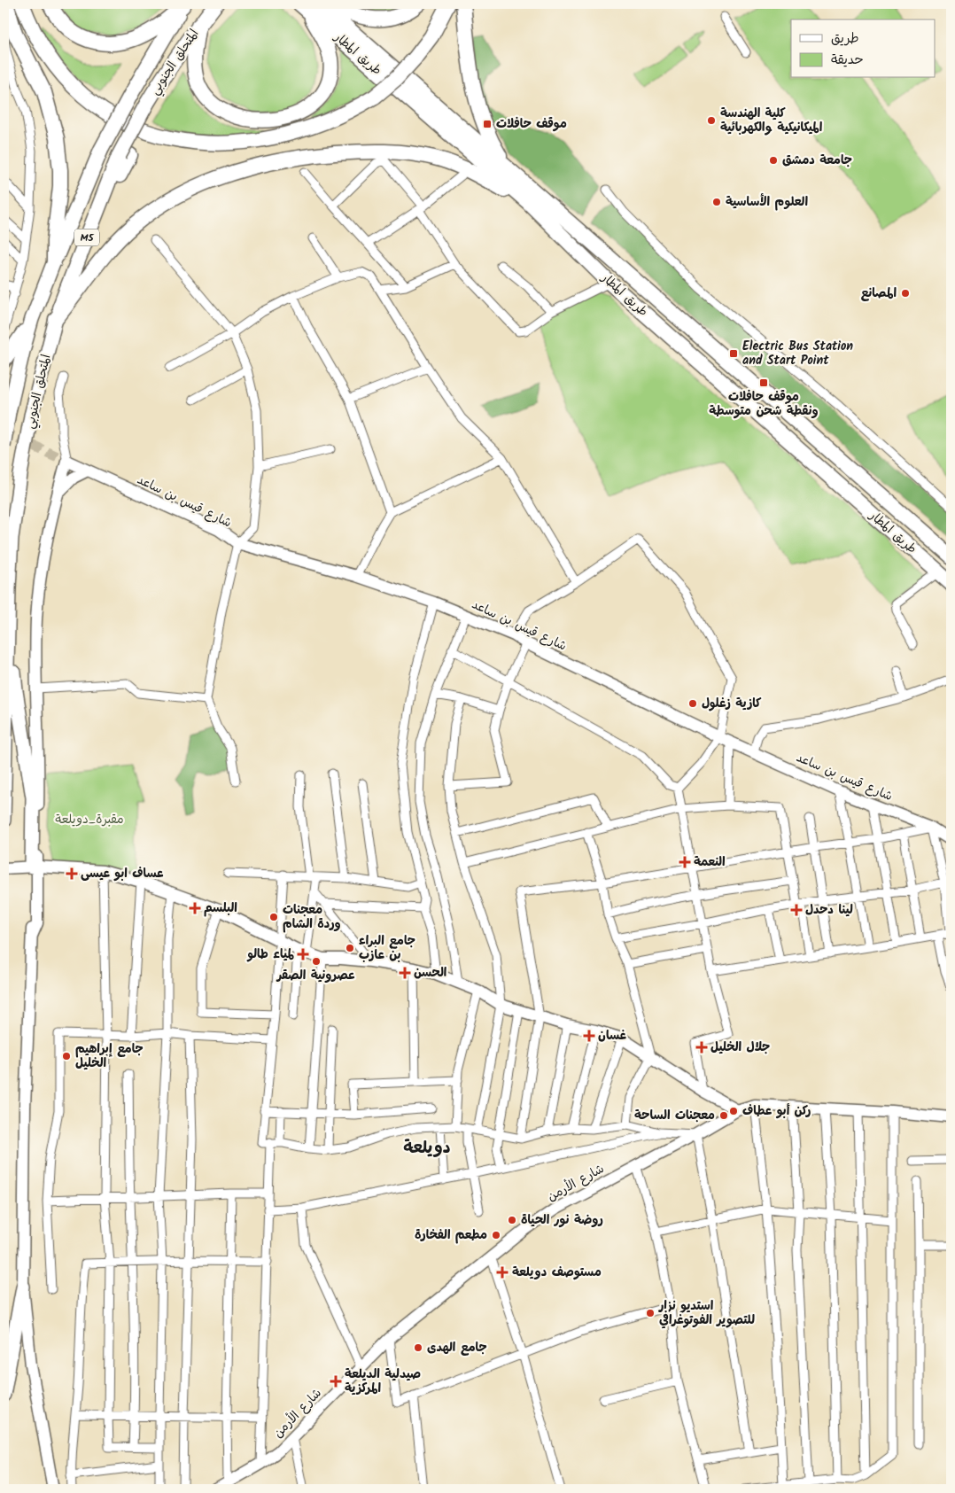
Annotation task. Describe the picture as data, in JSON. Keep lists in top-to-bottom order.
{
  "streets": {
    "highway": ["طريق المطار", "المتحلق الجنوبي", "M5"],
    "main road": ["شارع قيس بن ساعد", "شارع الأرمن"]
  },
  "districts": ["دويلعة"],
  "parks": ["مقبرة_دويلعة"],
  "places": {
    "other": [
      "كلية الهندسة الميكانيكية والكهربائية",
      "جامعة دمشق",
      "العلوم الأساسية",
      "المصانع",
      "كازية زغلول",
      "معجنات وردة الشام",
      "جامع البراء بن عازب",
      "عصرونية الصقر",
      "جامع إبراهيم الخليل",
      "ركن أبو عطاف",
      "معجنات الساحة",
      "روضة نور الحياة",
      "مطعم الفخارة",
      "استديو نزار للتصوير الفوتوغرافي",
      "جامع الهدى"
    ],
    "transit": ["موقف حافلات", "Electric Bus Station and Start Point", "موقف حافلات ونقطة شحن متوسطة"],
    "health": [
      "النعمة",
      "عساف ابو عيسى",
      "البلسم",
      "لينا دحدل",
      "لمياء طالو",
      "الحسن",
      "غسان",
      "جلال الخليل",
      "مستوصف دويلعة",
      "صيدلية الديلعة المركزية"
    ]
  },
  "legend": ["طريق", "حديقة"]
}
